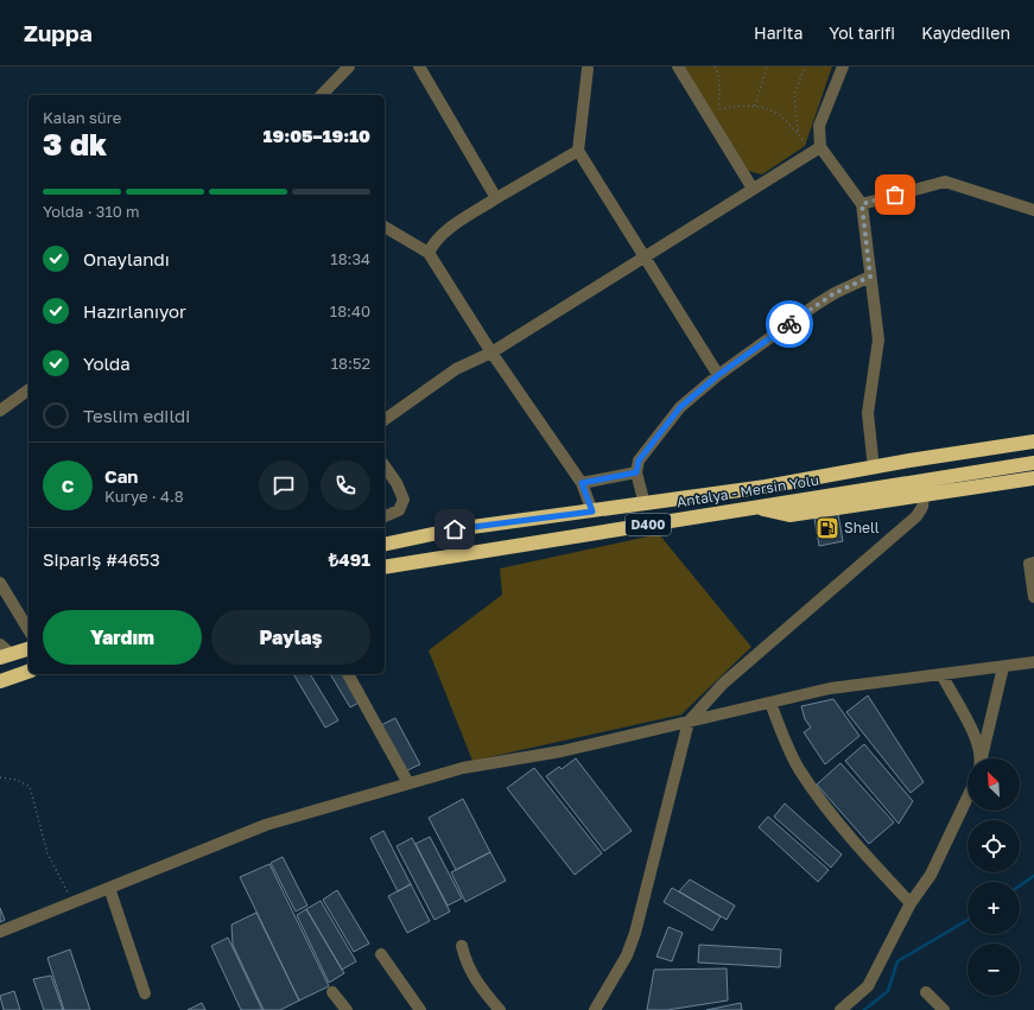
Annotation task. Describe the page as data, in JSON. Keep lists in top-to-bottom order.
{
  "streets": {
    "highway": ["Antalya - Mersin Yolu", "D400"]
  },
  "places": {
    "fuel station": ["Shell"]
  },
  "north": "top left",
  "page": {
    "header": "Zuppa",
    "nav": ["Harita", "Yol tarifi", "Kaydedilen"],
    "heading": ["3 dk", "Kalan süre", "19:05–19:10"],
    "panel": [
      "Can",
      "Kurye · 4.8",
      "Sipariş #4653",
      "₺491"
    ],
    "bar": "Yolda · 310 m",
    "list": [
      ["Onaylandı", "18:34"],
      ["Hazırlanıyor", "18:40"],
      ["Yolda", "18:52"],
      "Teslim edildi"
    ],
    "round": "C",
    "buttons": ["Yardım", "Paylaş"],
    "map_buttons": ["+", "−"]
  }
}
